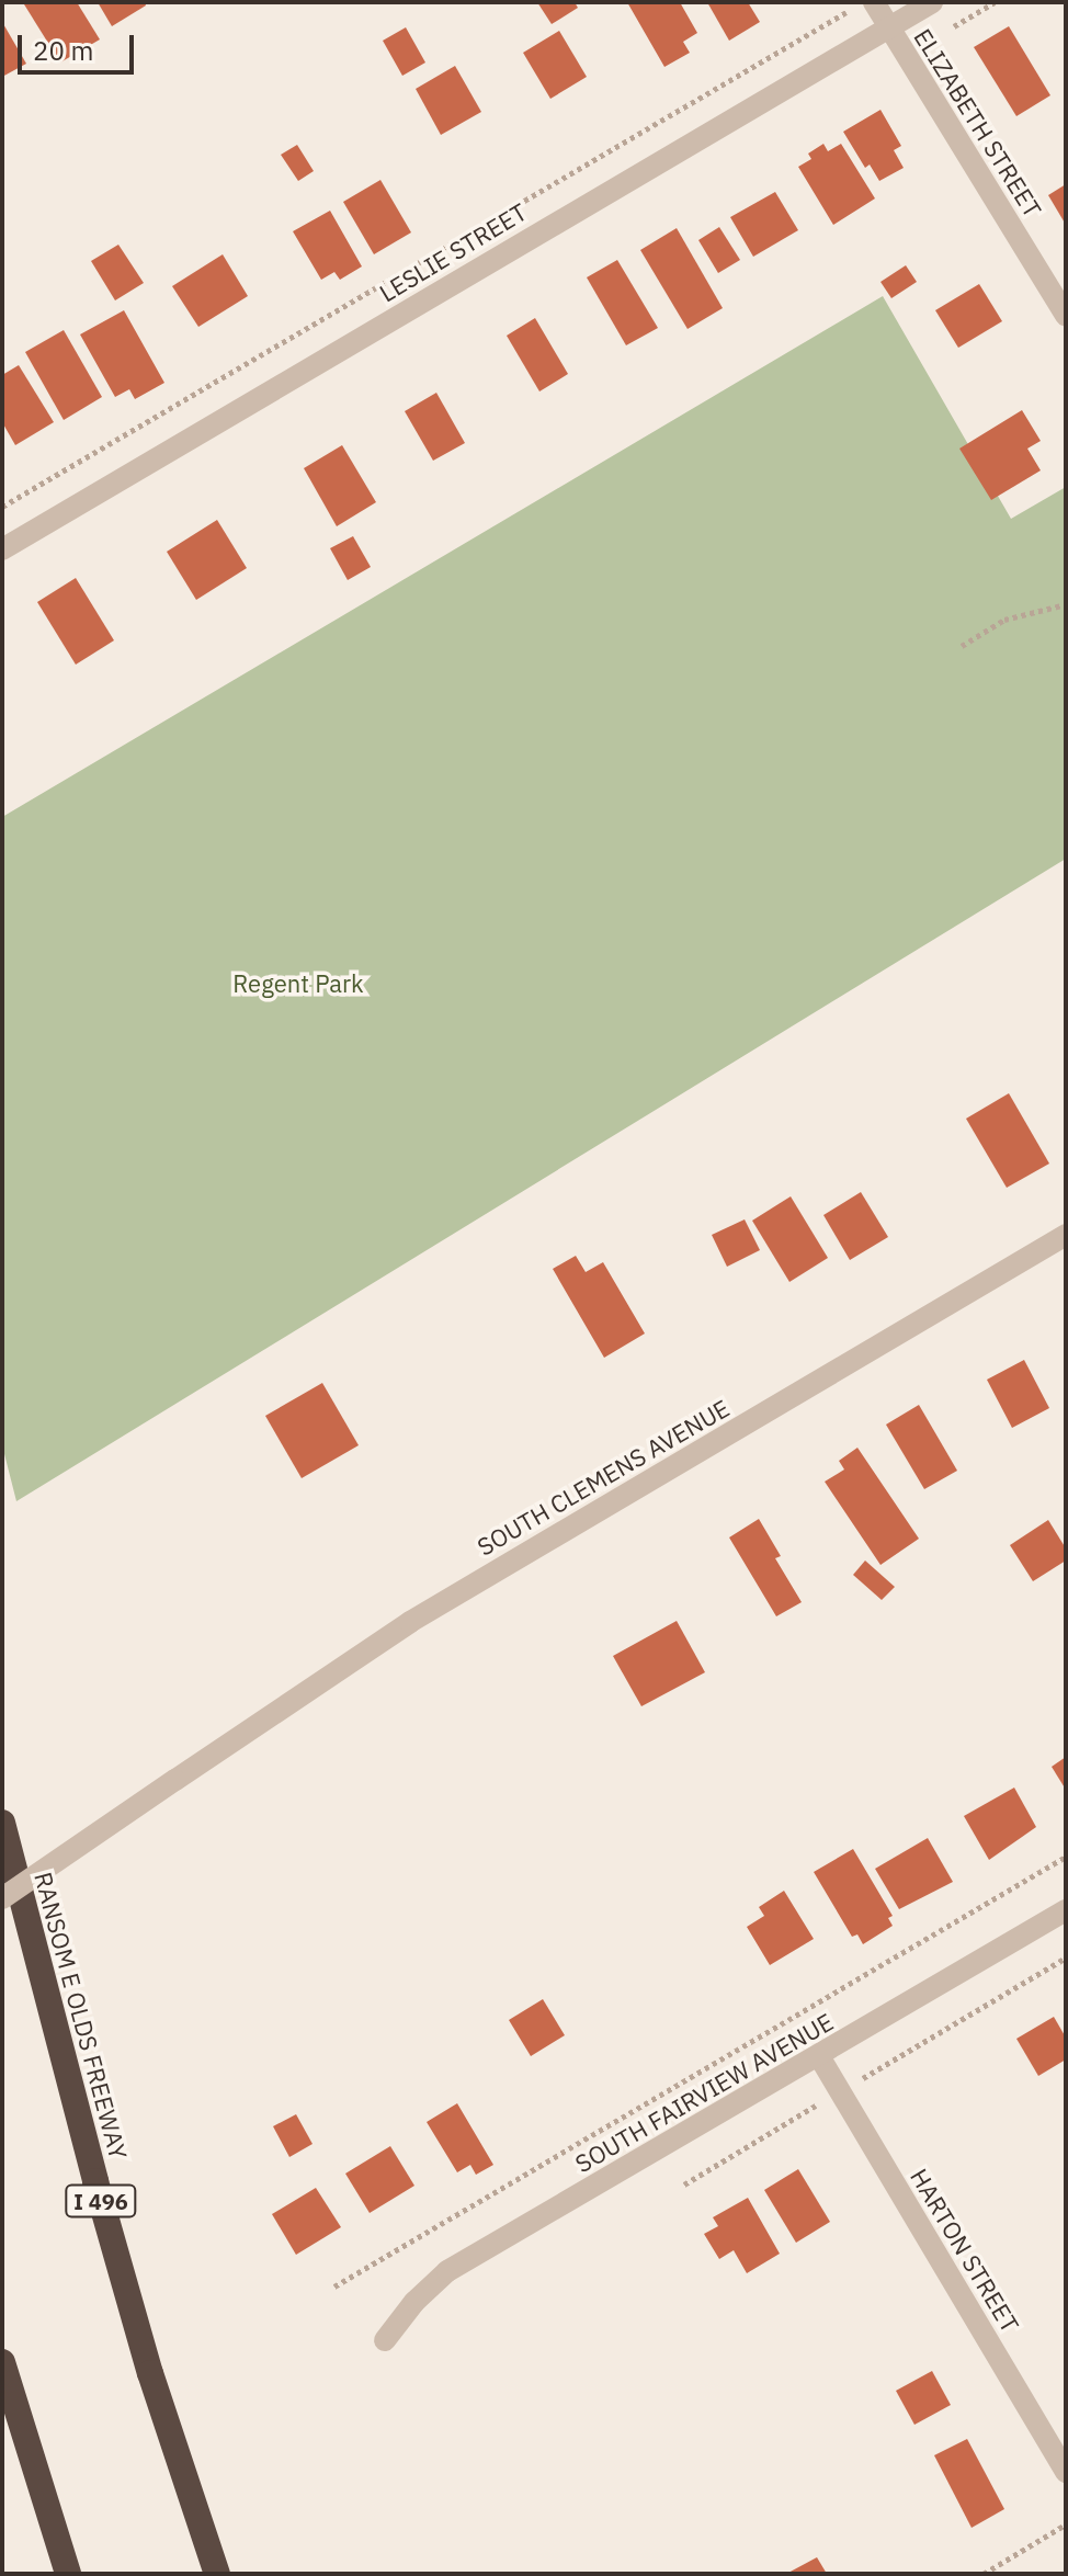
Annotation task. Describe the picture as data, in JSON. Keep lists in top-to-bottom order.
{
  "streets": {
    "highway": ["RANSOM E OLDS FREEWAY", "I 496"],
    "street": [
      "ELIZABETH STREET",
      "LESLIE STREET",
      "SOUTH CLEMENS AVENUE",
      "SOUTH FAIRVIEW AVENUE",
      "HARTON STREET"
    ]
  },
  "crossings": [
    ["ELIZABETH STREET", "LESLIE STREET"],
    ["SOUTH FAIRVIEW AVENUE", "HARTON STREET"]
  ],
  "parks": ["Regent Park"],
  "scale_bar": "20 m"
}
